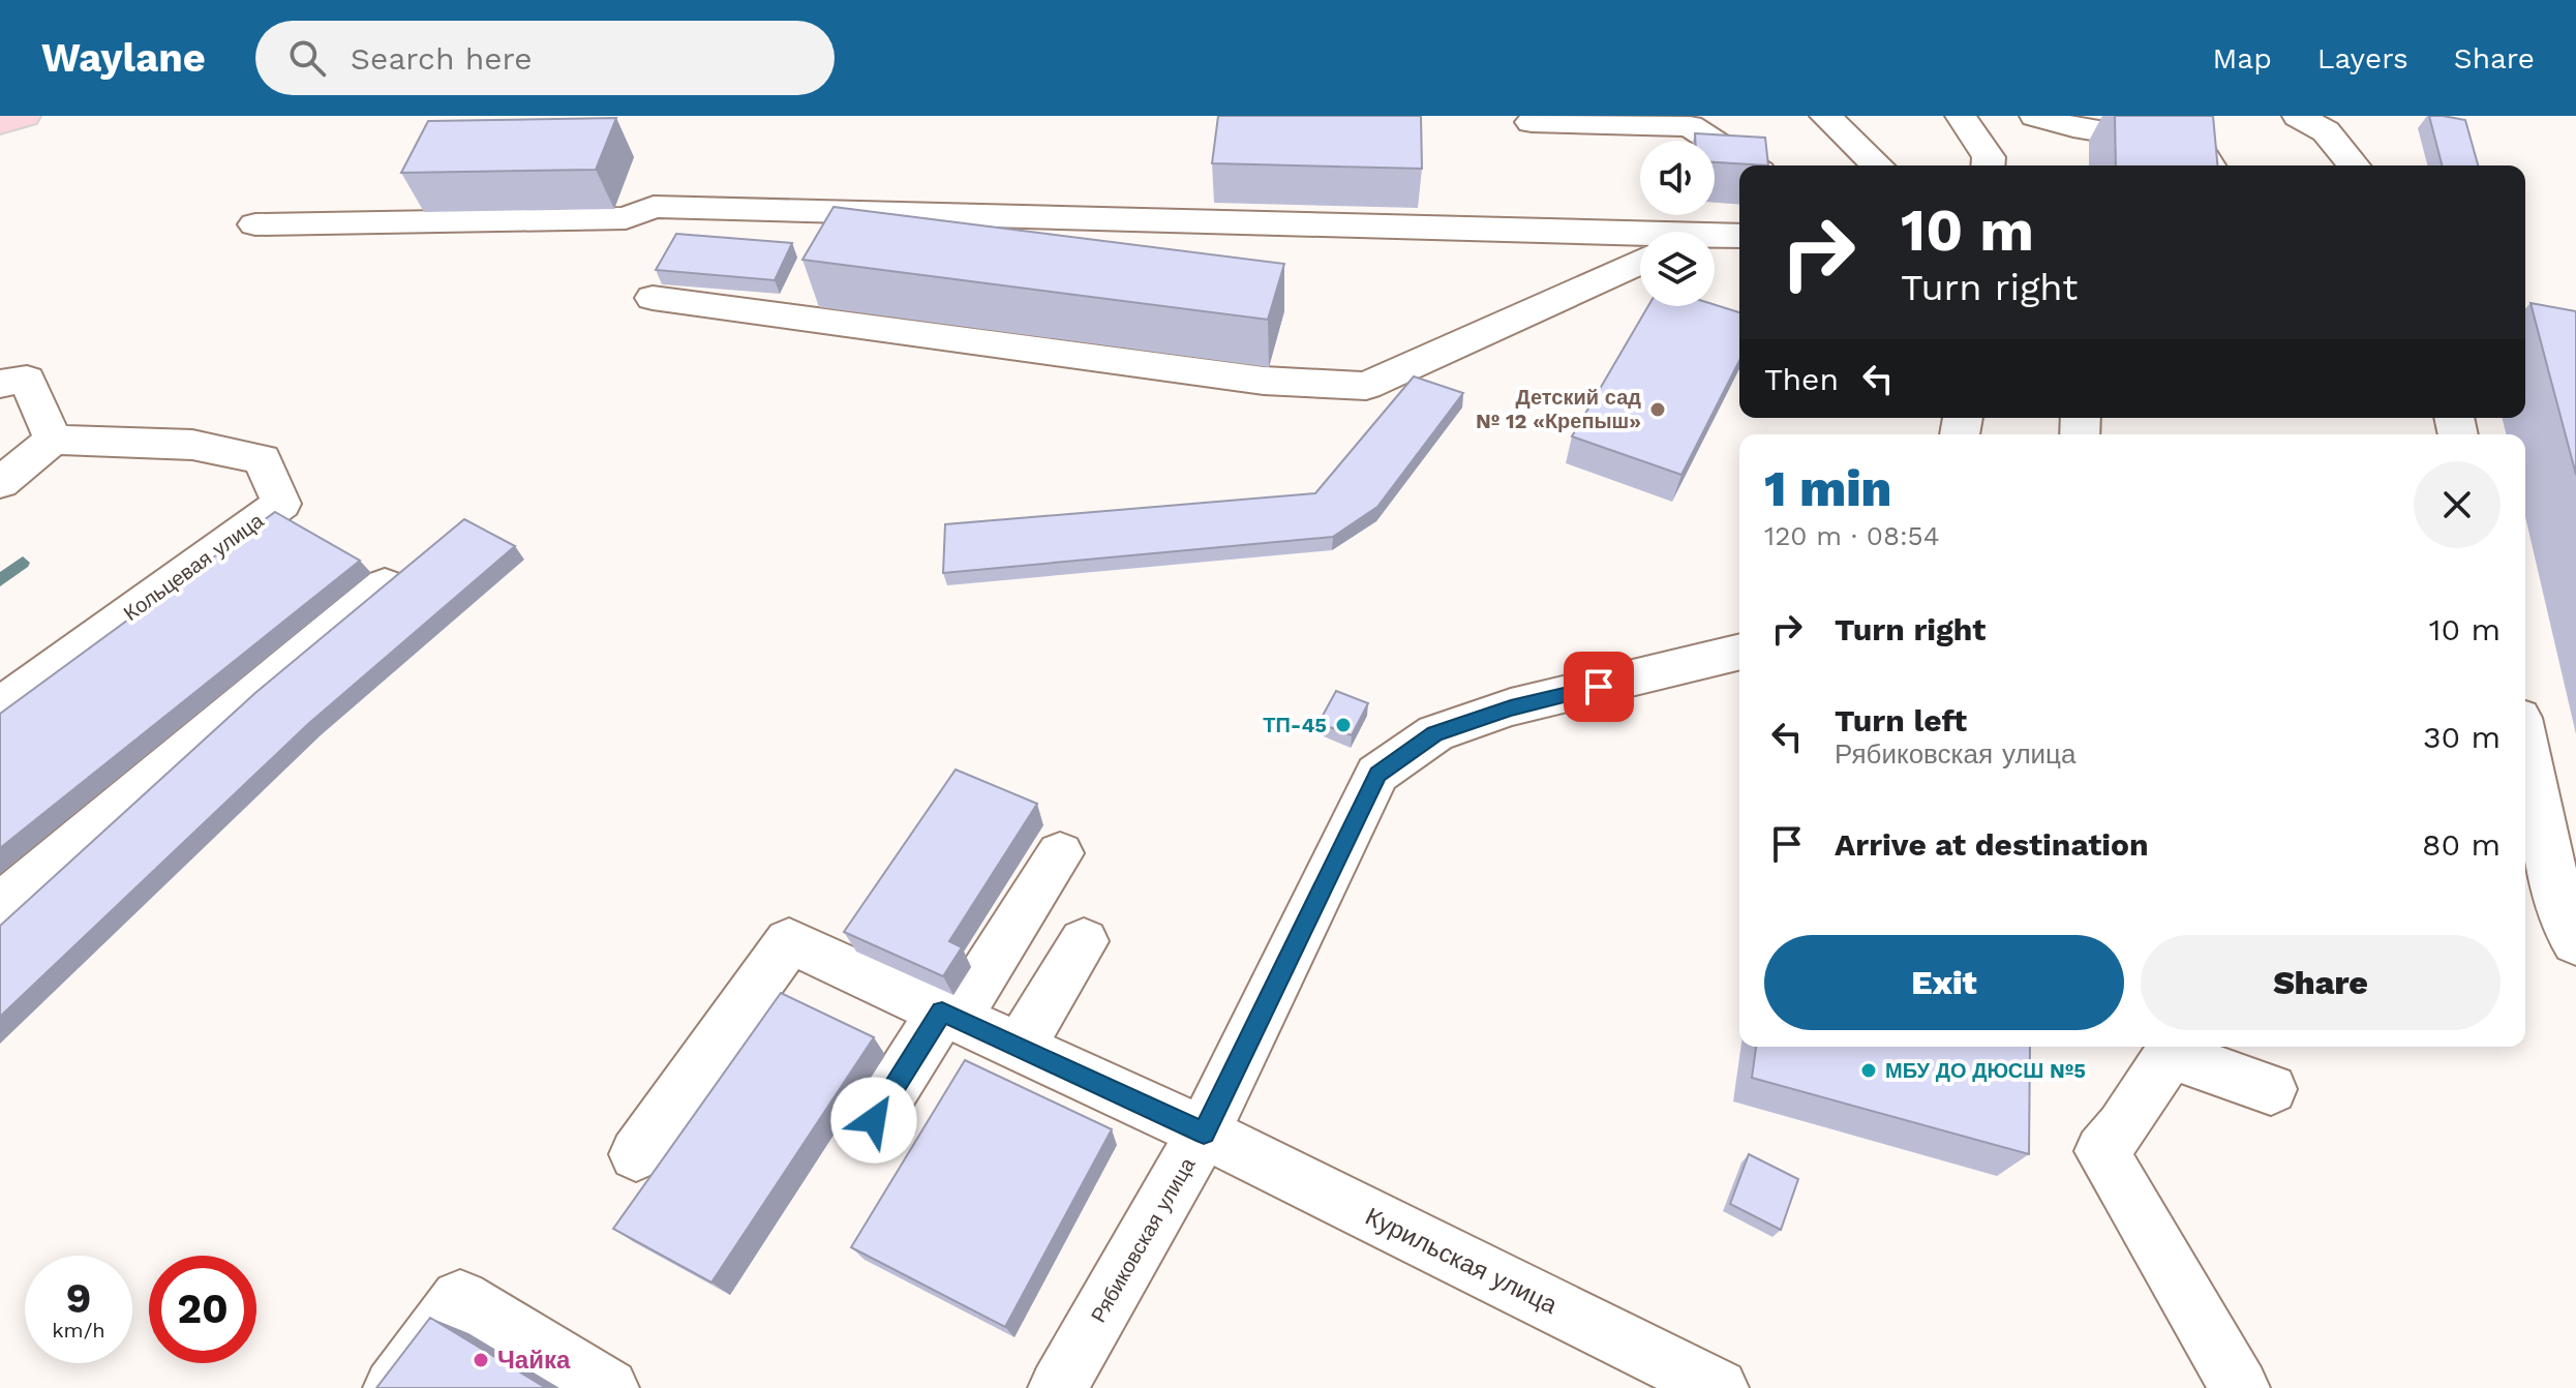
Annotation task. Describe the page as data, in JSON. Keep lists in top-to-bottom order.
{
  "streets": {
    "street": ["Кольцевая улица", "Рябиковская улица", "Курильская улица"]
  },
  "crossings": [
    ["Рябиковская улица", "Курильская улица"]
  ],
  "places": [
    "Детский сад № 12 «Крепыш»",
    "ТП-45",
    "МБУ ДО ДЮСШ №5",
    "Чайка"
  ],
  "page": {
    "header": "Waylane",
    "search": "Search here",
    "nav": ["Map", "Layers", "Share"],
    "turn": ["10 m", "Turn right"],
    "then": "Then",
    "heading": ["1 min", "120 m · 08:54"],
    "list": [
      {
        "name": "Turn right",
        "value": "10 m"
      },
      {
        "name": "Turn left",
        "note": "Рябиковская улица",
        "value": "30 m"
      },
      {
        "name": "Arrive at destination",
        "value": "80 m"
      }
    ],
    "buttons": ["Exit", "Share"],
    "speed": "9 km/h",
    "limit": "20"
  }
}
